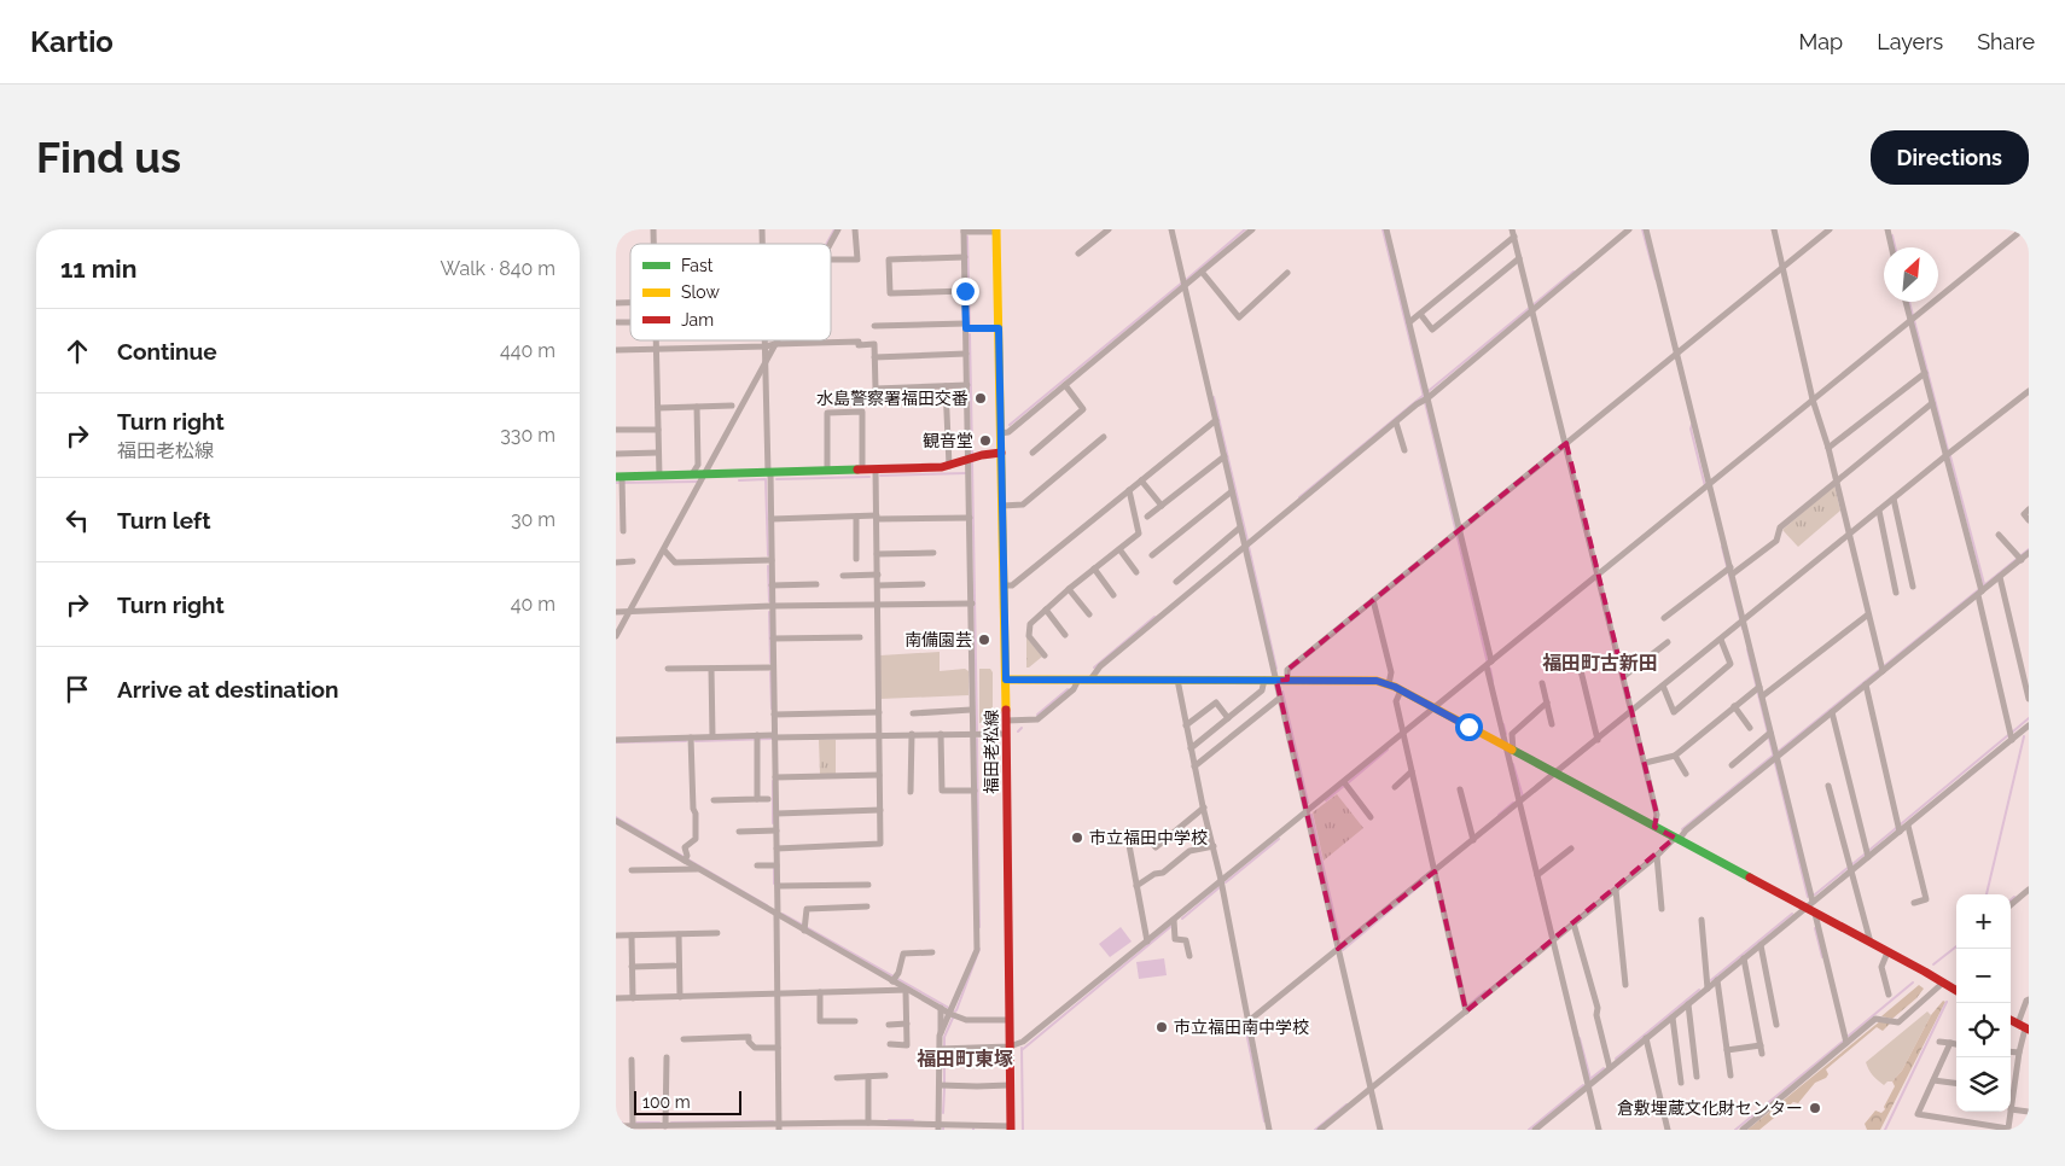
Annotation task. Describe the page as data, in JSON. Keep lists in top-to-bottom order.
{
  "streets": {
    "street": ["福田老松線"]
  },
  "districts": ["福田町古新田", "福田町東塚"],
  "places": [
    "水島警察署福田交番",
    "観音堂",
    "南備園芸",
    "市立福田中学校",
    "市立福田南中学校",
    "倉敷埋蔵文化財センター"
  ],
  "legend": ["Fast", "Slow", "Jam"],
  "scale_bar": "100 m",
  "north": "top right",
  "page": {
    "header": "Kartio",
    "nav": ["Map", "Layers", "Share"],
    "buttons": "Directions",
    "title": "Find us",
    "heading": ["11 min", "Walk · 840 m"],
    "list": [
      ["Continue", "440 m"],
      ["Turn right", "福田老松線", "330 m"],
      ["Turn left", "30 m"],
      ["Turn right", "40 m"],
      "Arrive at destination"
    ],
    "map_buttons": ["+", "−"],
    "scale": "100 m"
  }
}
